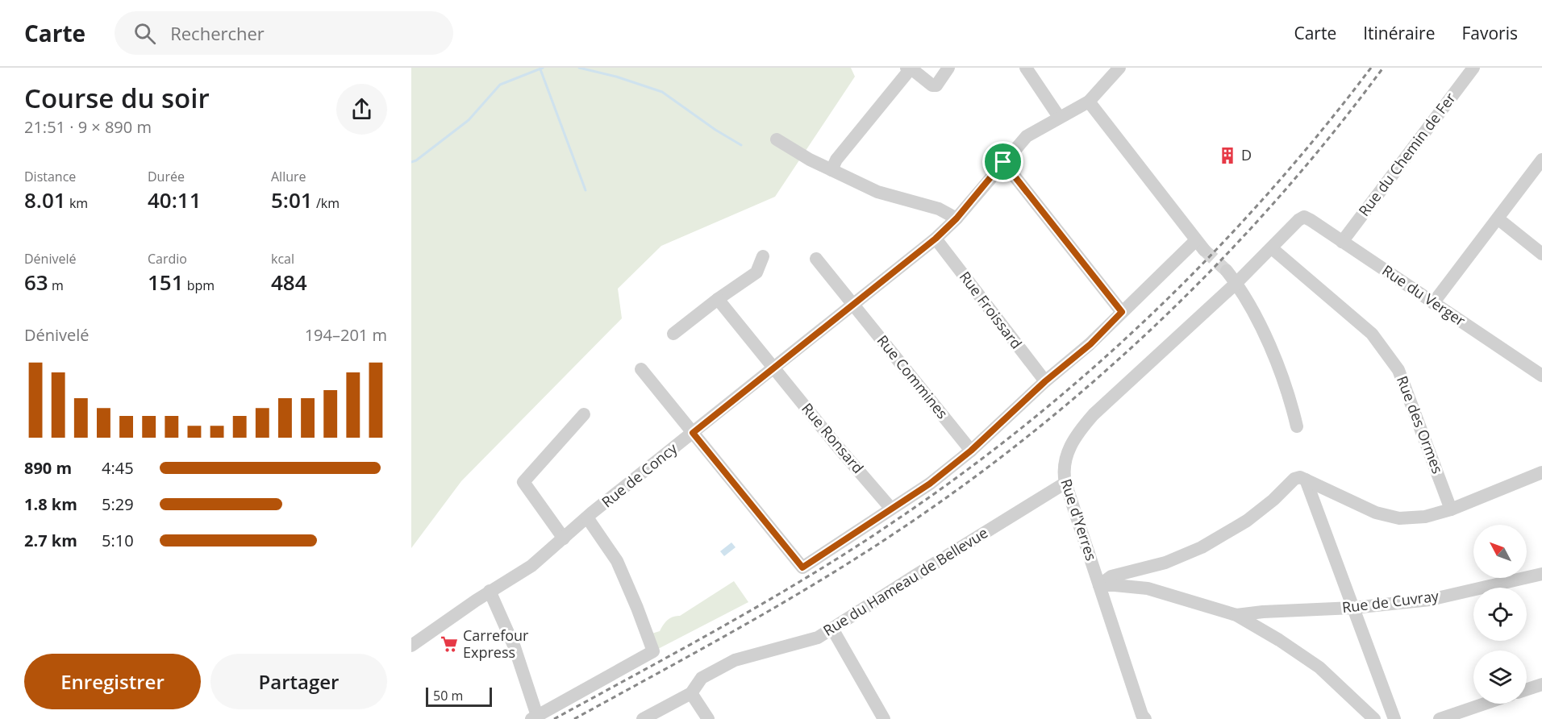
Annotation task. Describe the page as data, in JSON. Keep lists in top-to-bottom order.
{
  "streets": {
    "street": [
      "Rue du Chemin de Fer",
      "Rue du Verger",
      "Rue Froissard",
      "Rue Commines",
      "Rue des Ormes",
      "Rue Ronsard",
      "Rue de Concy",
      "Rue d'Yerres",
      "Rue du Hameau de Bellevue",
      "Rue de Cuvray"
    ]
  },
  "crossings": [
    ["Rue du Chemin de Fer", "Rue du Verger"],
    ["Rue du Verger", "Rue d'Yerres"],
    ["Rue Froissard", "Rue de Concy"],
    ["Rue Commines", "Rue de Concy"],
    ["Rue des Ormes", "Rue d'Yerres"],
    ["Rue Ronsard", "Rue de Concy"],
    ["Rue d'Yerres", "Rue du Hameau de Bellevue"]
  ],
  "places": {
    "building": ["D"],
    "supermarket": ["Carrefour Express"]
  },
  "scale_bar": "50 m",
  "north": "top left",
  "page": {
    "header": "Carte",
    "search": "Rechercher",
    "nav": ["Carte", "Itinéraire", "Favoris"],
    "heading": ["Course du soir", "21:51 · 9 × 890 m"],
    "stats": [
      ["Distance", "8.01 km"],
      ["Durée", "40:11"],
      ["Allure", "5:01 /km"],
      ["Dénivelé", "63 m"],
      ["Cardio", "151 bpm"],
      ["kcal", "484"]
    ],
    "chart": ["Dénivelé", "194–201 m"],
    "list": [
      {
        "name": "890 m",
        "note": "4:45"
      },
      {
        "name": "1.8 km",
        "note": "5:29"
      },
      {
        "name": "2.7 km",
        "note": "5:10"
      }
    ],
    "buttons": ["Enregistrer", "Partager"],
    "scale": "50 m"
  }
}
